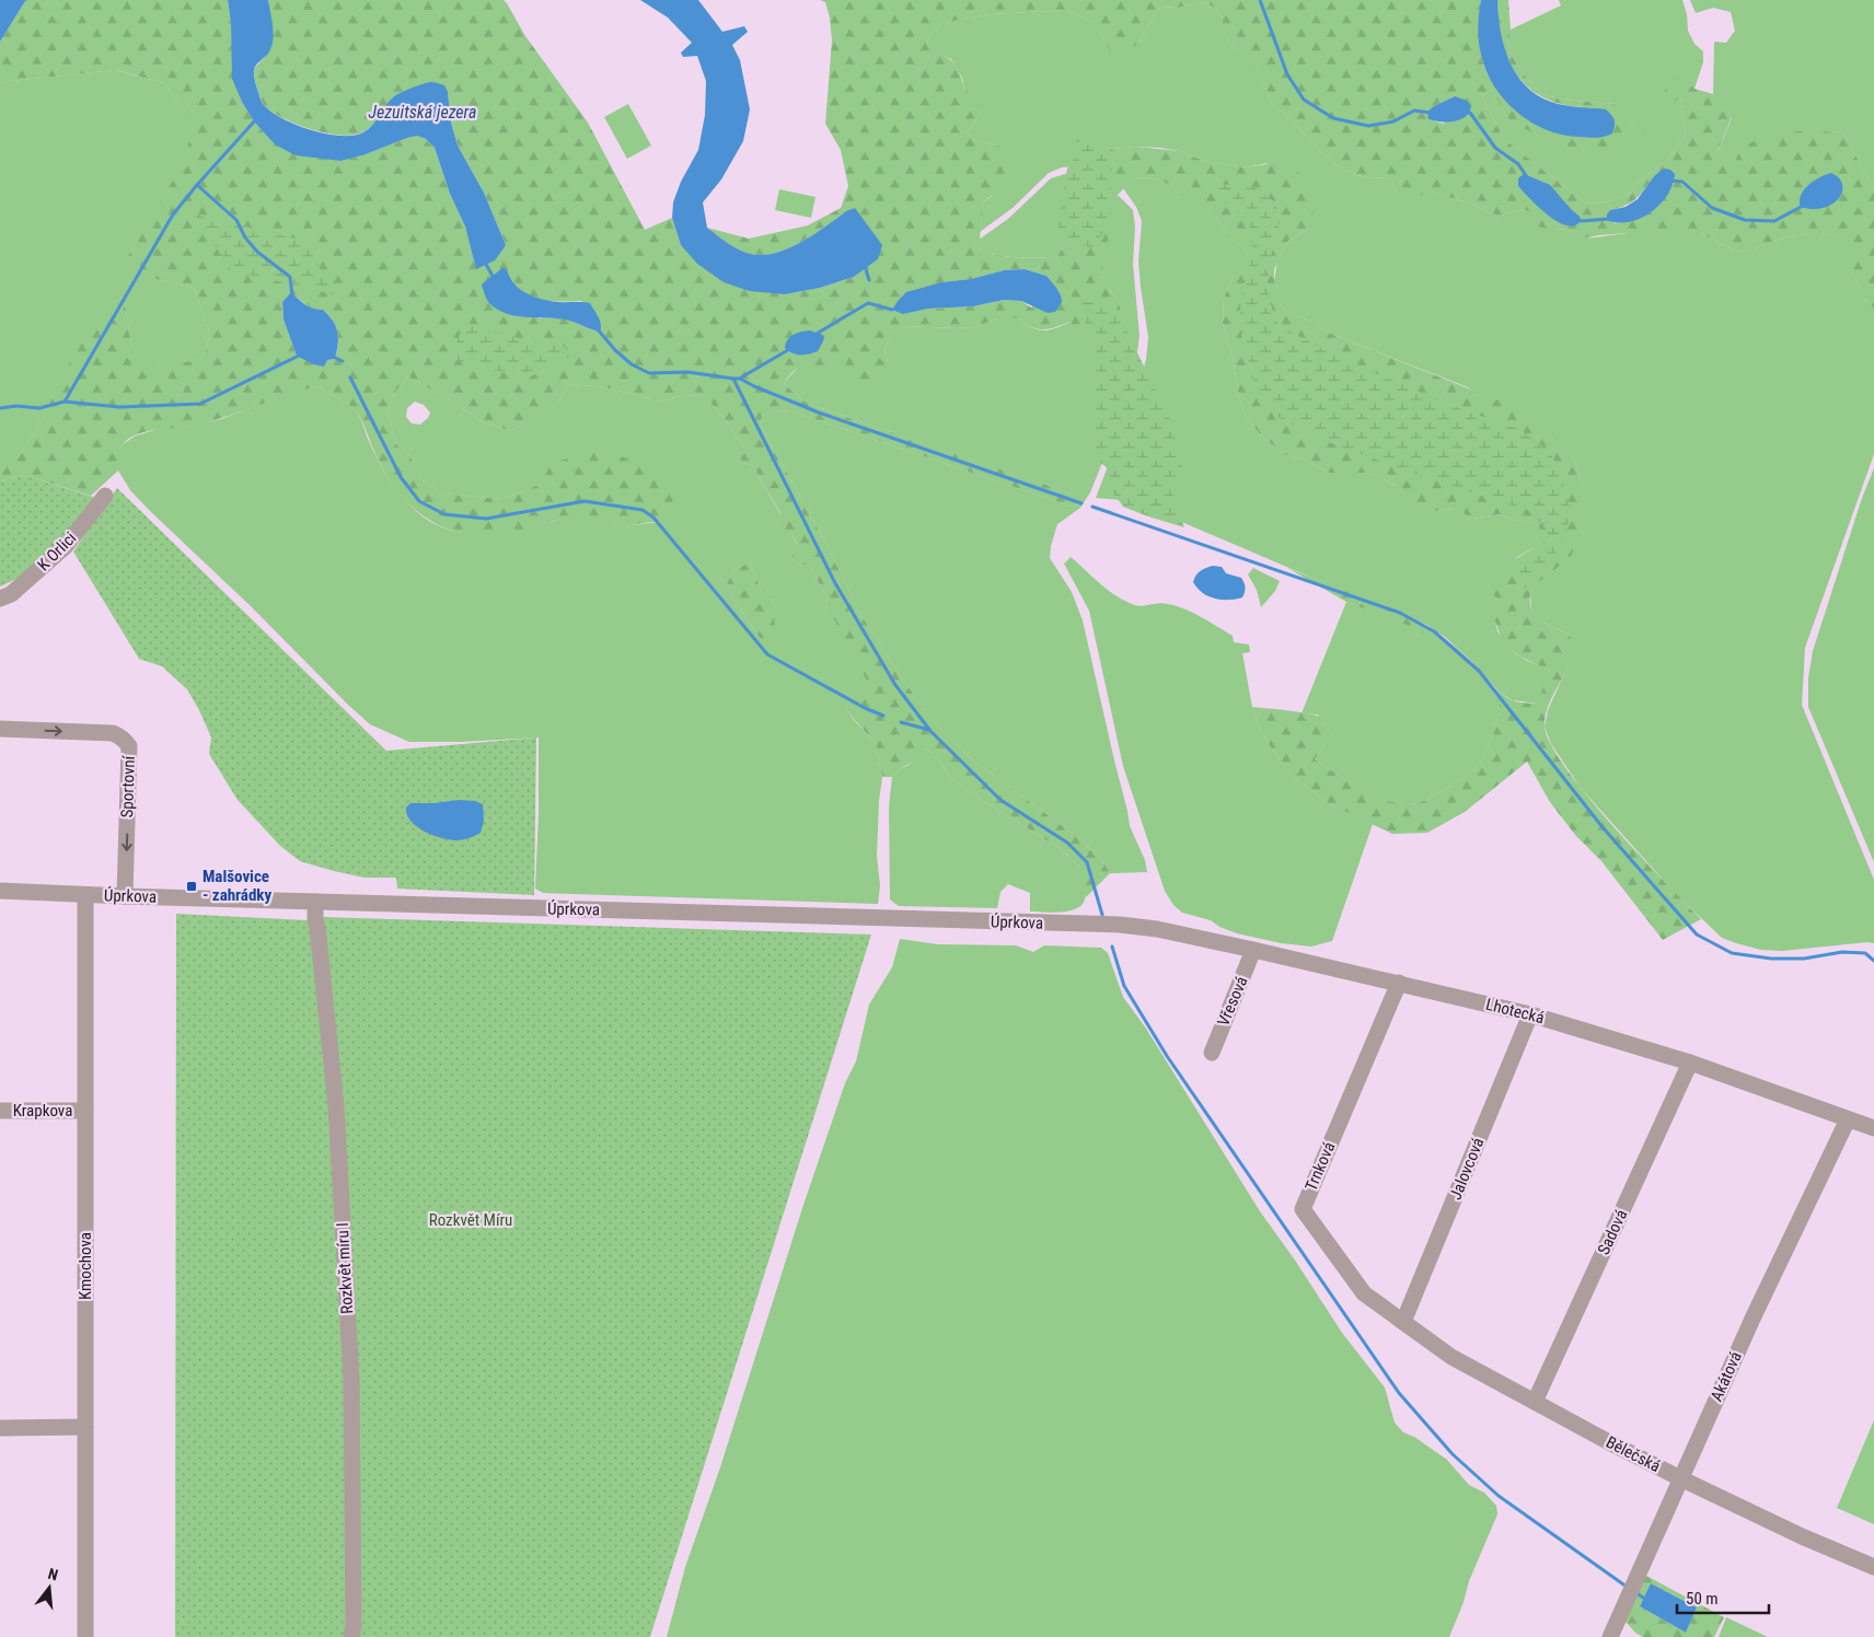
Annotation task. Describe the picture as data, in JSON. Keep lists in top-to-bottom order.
{
  "streets": {
    "street": [
      "K Orlici",
      "Sportovní",
      "Úprkova",
      "Vřesová",
      "Lhotecká",
      "Krapkova",
      "Trnková",
      "Jalovcová",
      "Sadová",
      "Kmochova",
      "Rozkvět míru I",
      "Akátová",
      "Bělečská"
    ]
  },
  "crossings": [
    ["Sportovní", "Úprkova"],
    ["Úprkova", "Lhotecká"],
    ["Úprkova", "Kmochova"],
    ["Úprkova", "Rozkvět míru I"],
    ["Vřesová", "Lhotecká"],
    ["Lhotecká", "Trnková"],
    ["Lhotecká", "Jalovcová"],
    ["Lhotecká", "Sadová"],
    ["Lhotecká", "Akátová"],
    ["Krapkova", "Kmochova"],
    ["Trnková", "Jalovcová"],
    ["Trnková", "Bělečská"],
    ["Jalovcová", "Bělečská"],
    ["Sadová", "Bělečská"],
    ["Akátová", "Bělečská"]
  ],
  "water": ["Jezuitská jezera"],
  "parks": ["Rozkvět Míru"],
  "places": {
    "transit": ["Malšovice - zahrádky"]
  },
  "scale_bar": "50 m",
  "north": "top"
}
